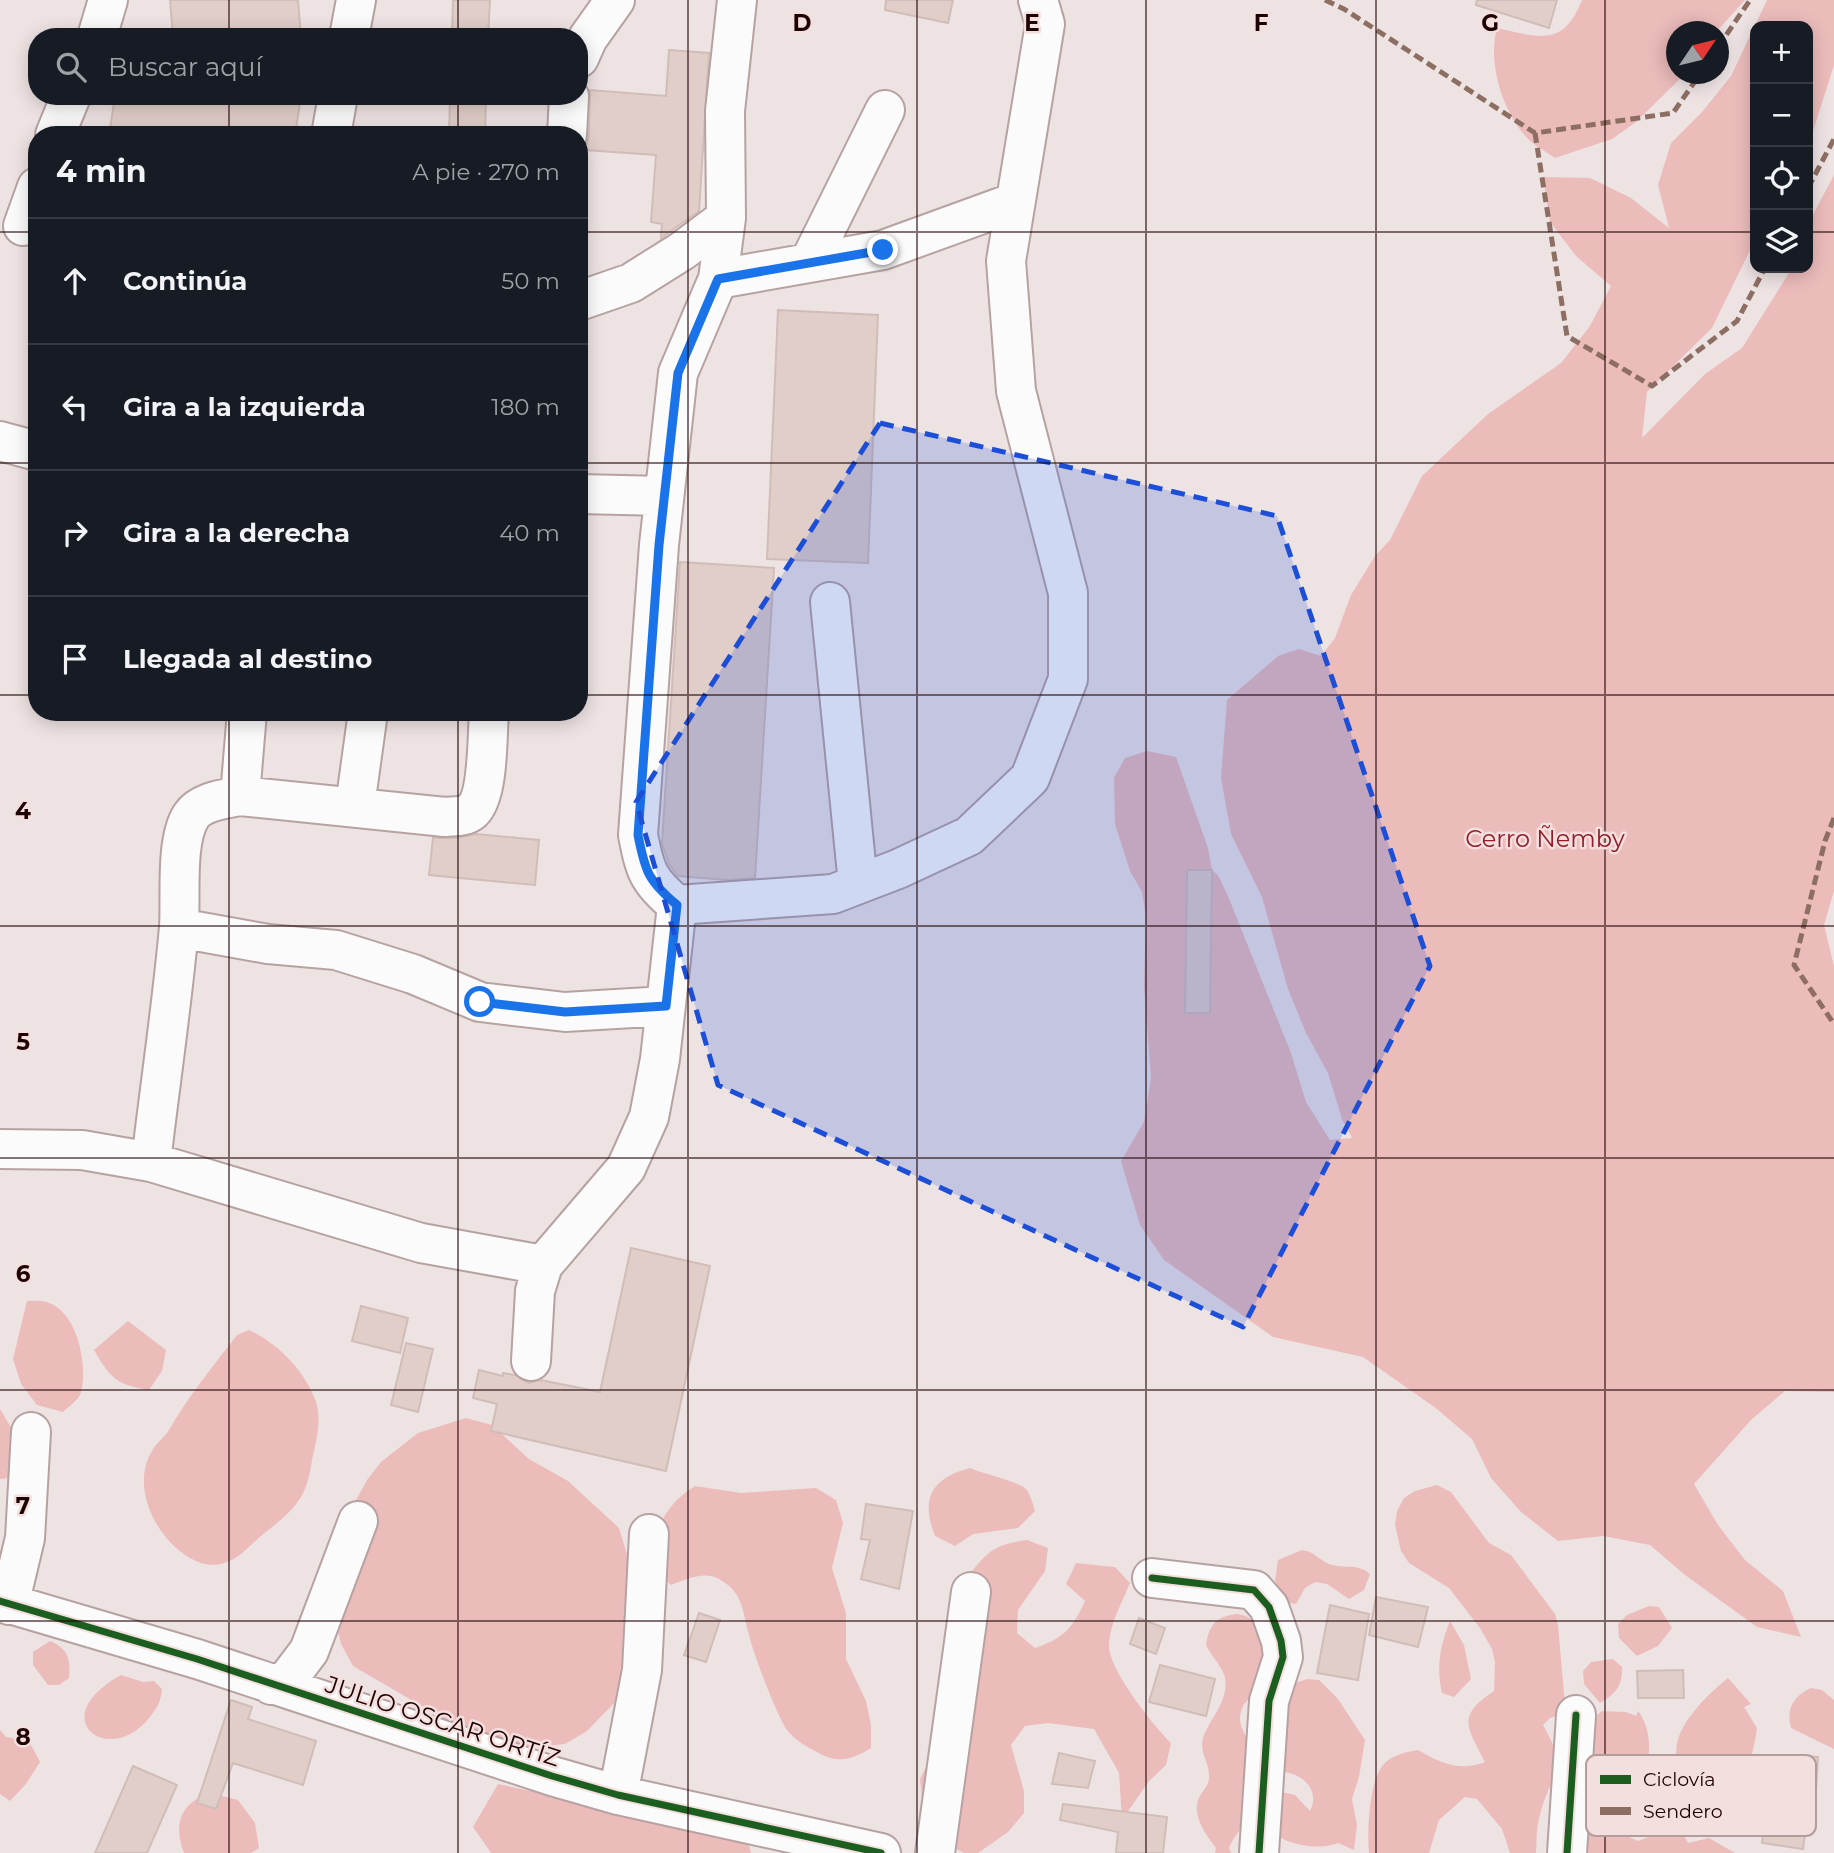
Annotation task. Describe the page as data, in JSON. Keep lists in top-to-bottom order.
{
  "streets": {
    "street": ["JULIO OSCAR ORTÍZ"]
  },
  "parks": ["Cerro Ñemby"],
  "legend": ["Ciclovía", "Sendero"],
  "north": "top right",
  "page": {
    "map_buttons": ["+", "−"],
    "search": "Buscar aquí",
    "heading": ["4 min", "A pie · 270 m"],
    "list": [
      ["Continúa", "50 m"],
      ["Gira a la izquierda", "180 m"],
      ["Gira a la derecha", "40 m"],
      "Llegada al destino"
    ]
  },
  "grid": {
    "columns": [
      "D",
      "E",
      "F",
      "G"
    ],
    "rows": [
      "4",
      "5",
      "6",
      "7",
      "8"
    ]
  }
}
